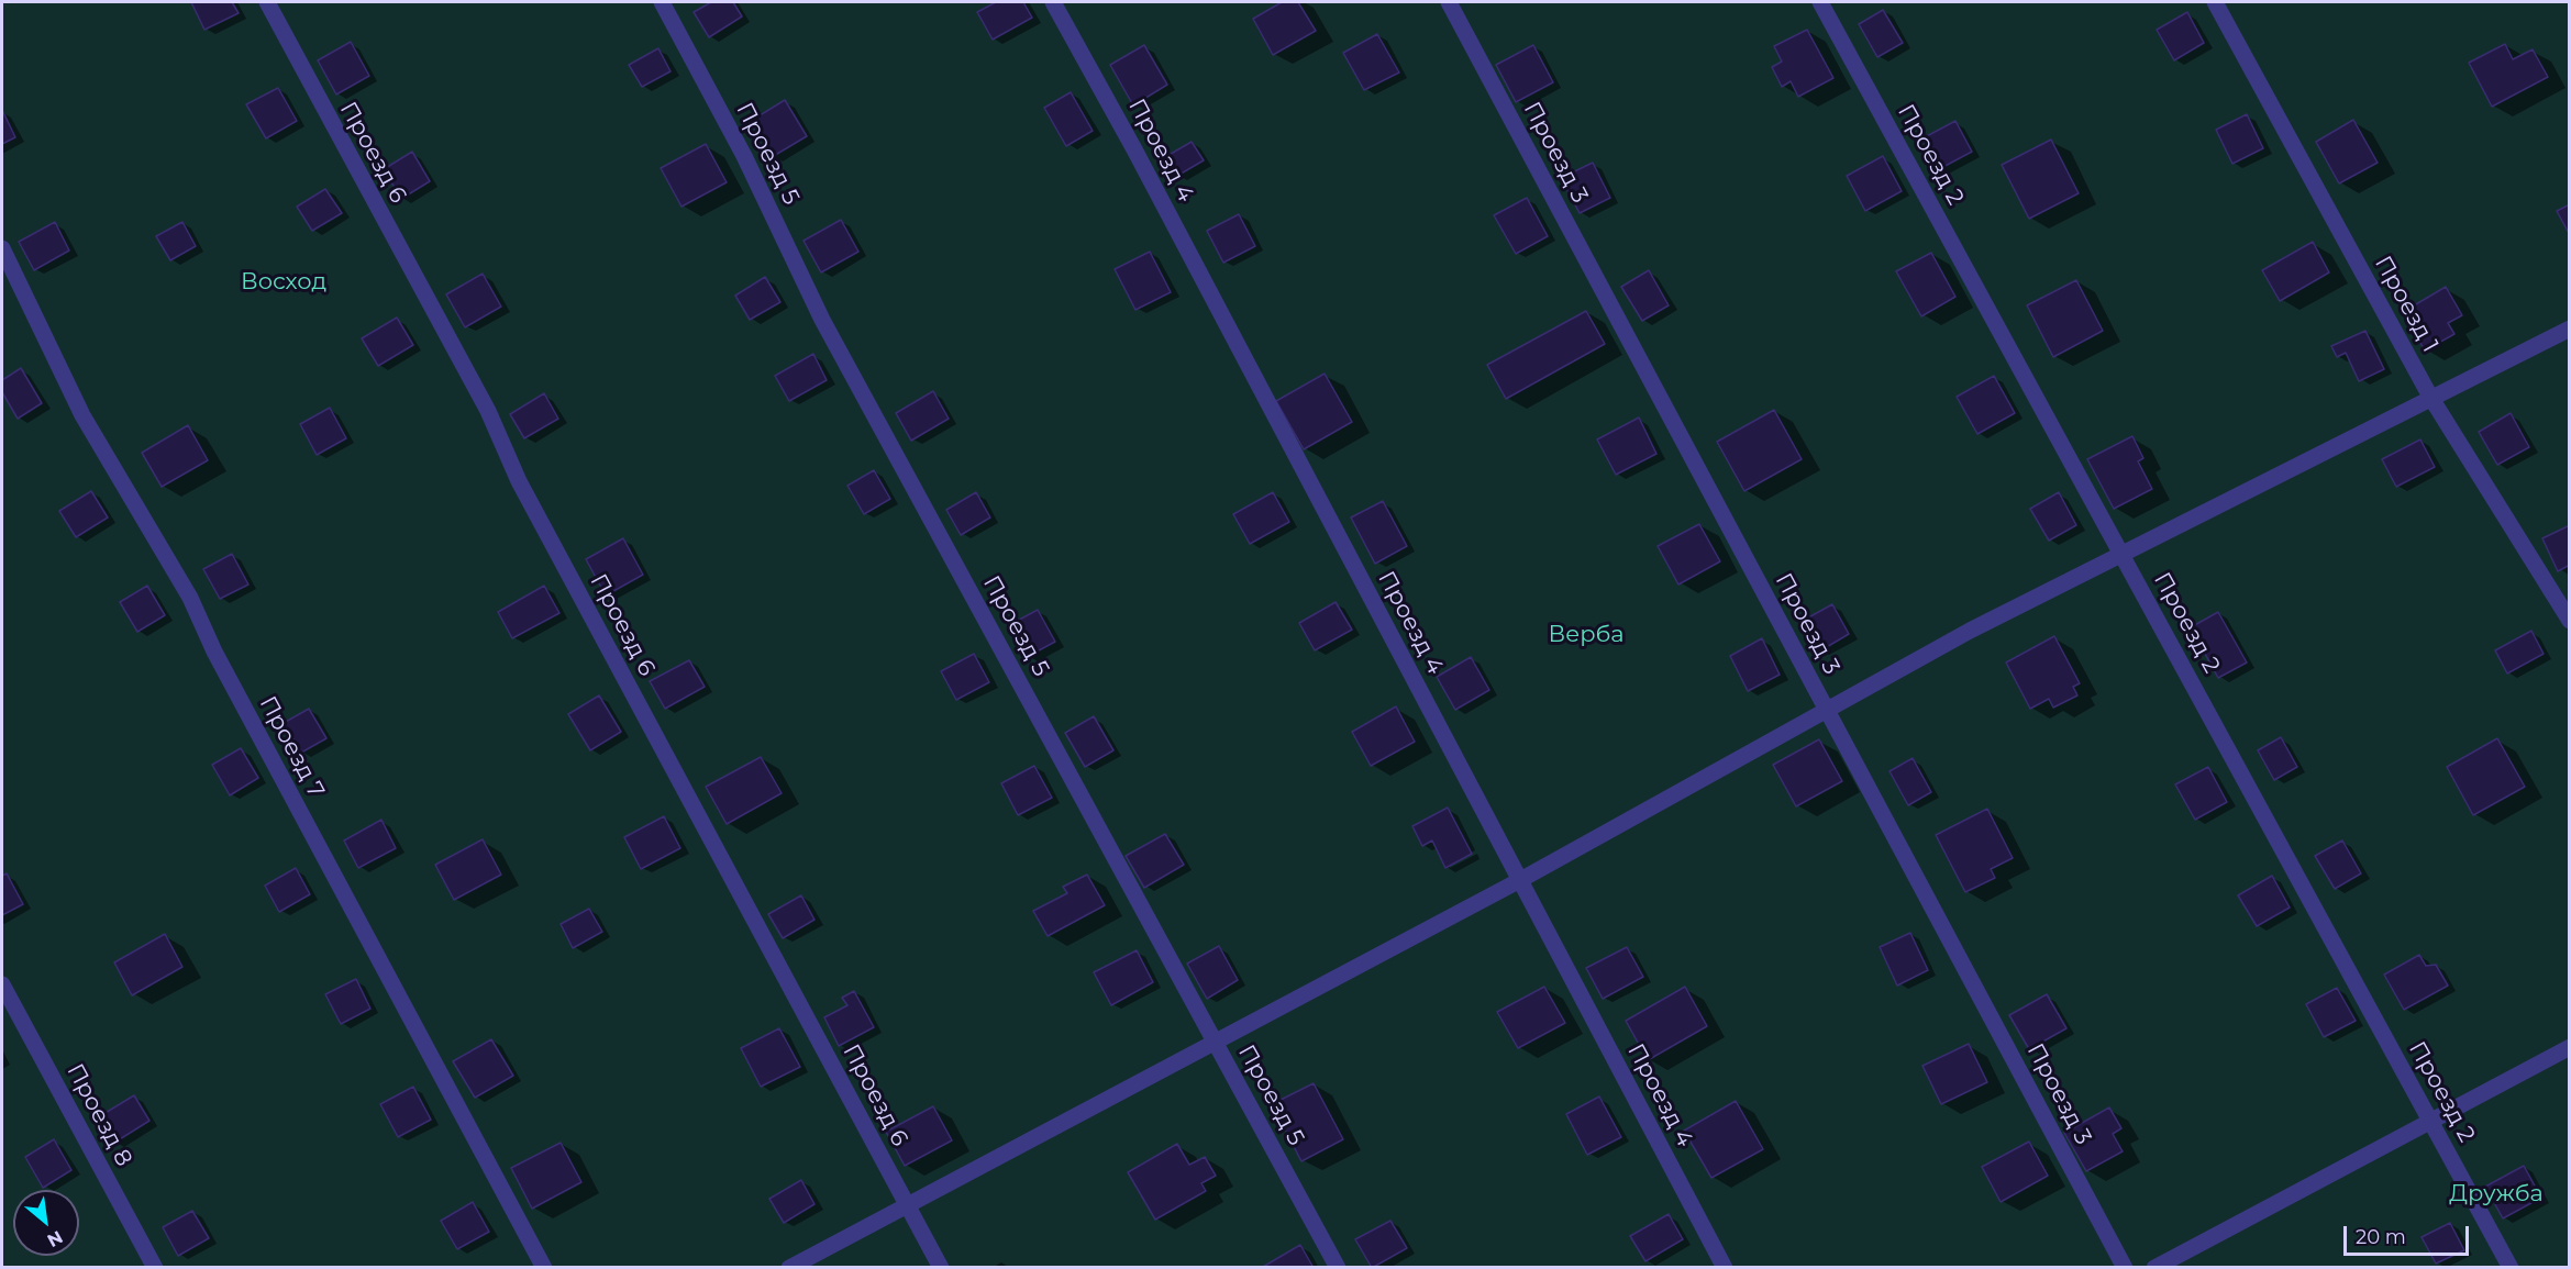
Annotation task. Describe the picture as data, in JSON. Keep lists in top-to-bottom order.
{
  "streets": {
    "street": [
      "Проезд 4",
      "Проезд 6",
      "Проезд 3",
      "Проезд 5",
      "Проезд 2",
      "Проезд 1",
      "Проезд 7",
      "Проезд 8"
    ]
  },
  "parks": ["Восход", "Верба", "Дружба"],
  "scale_bar": "20 m",
  "north": "bottom right"
}
